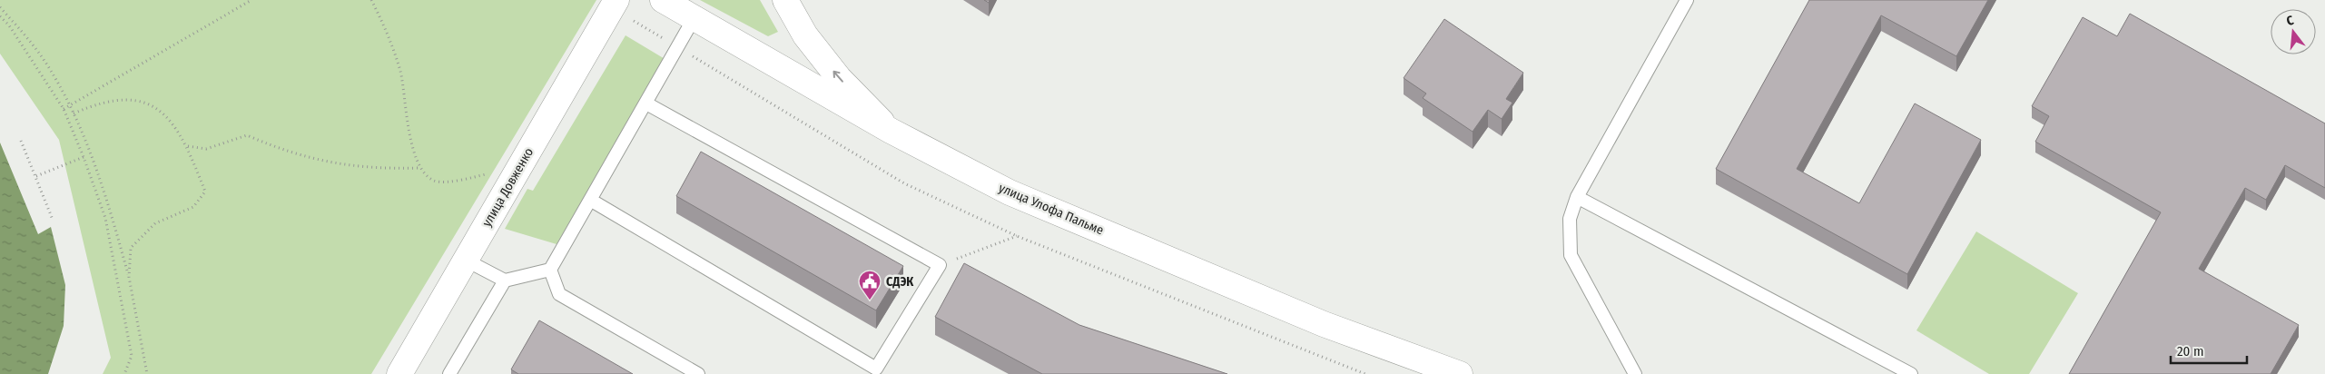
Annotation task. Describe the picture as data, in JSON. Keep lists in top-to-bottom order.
{
  "streets": {
    "street": ["улица Довженко", "улица Улофа Пальме"]
  },
  "places": {
    "public building": ["СДЭК"]
  },
  "scale_bar": "20 m",
  "north": "top"
}
